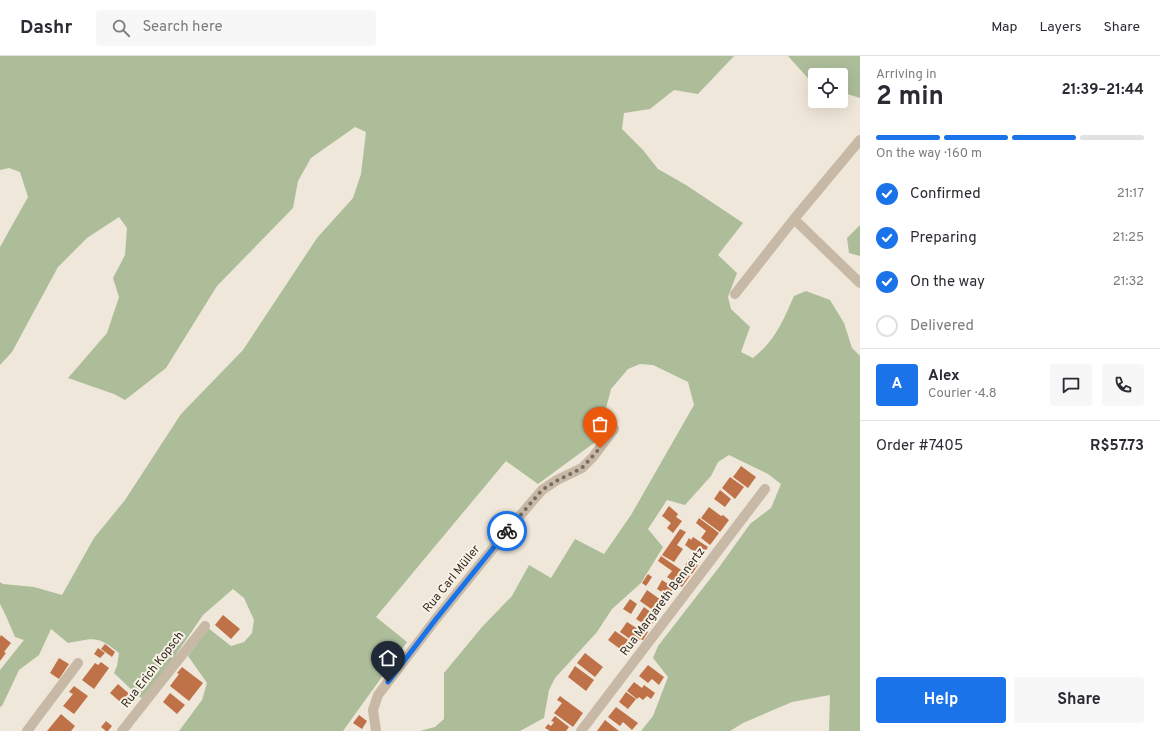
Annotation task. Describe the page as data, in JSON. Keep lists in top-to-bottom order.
{
  "streets": {
    "street": ["Rua Carl Müller", "Rua Margareth Bennertz", "Rua Erich Kopsch"]
  },
  "page": {
    "header": "Dashr",
    "search": "Search here",
    "nav": ["Map", "Layers", "Share"],
    "heading": ["2 min", "Arriving in", "21:39–21:44"],
    "panel": [
      "Alex",
      "Courier · 4.8",
      "Order #7405",
      "R$57.73"
    ],
    "bar": "On the way · 160 m",
    "list": [
      ["Confirmed", "21:17"],
      ["Preparing", "21:25"],
      ["On the way", "21:32"],
      "Delivered"
    ],
    "round": "A",
    "buttons": ["Help", "Share"]
  }
}
